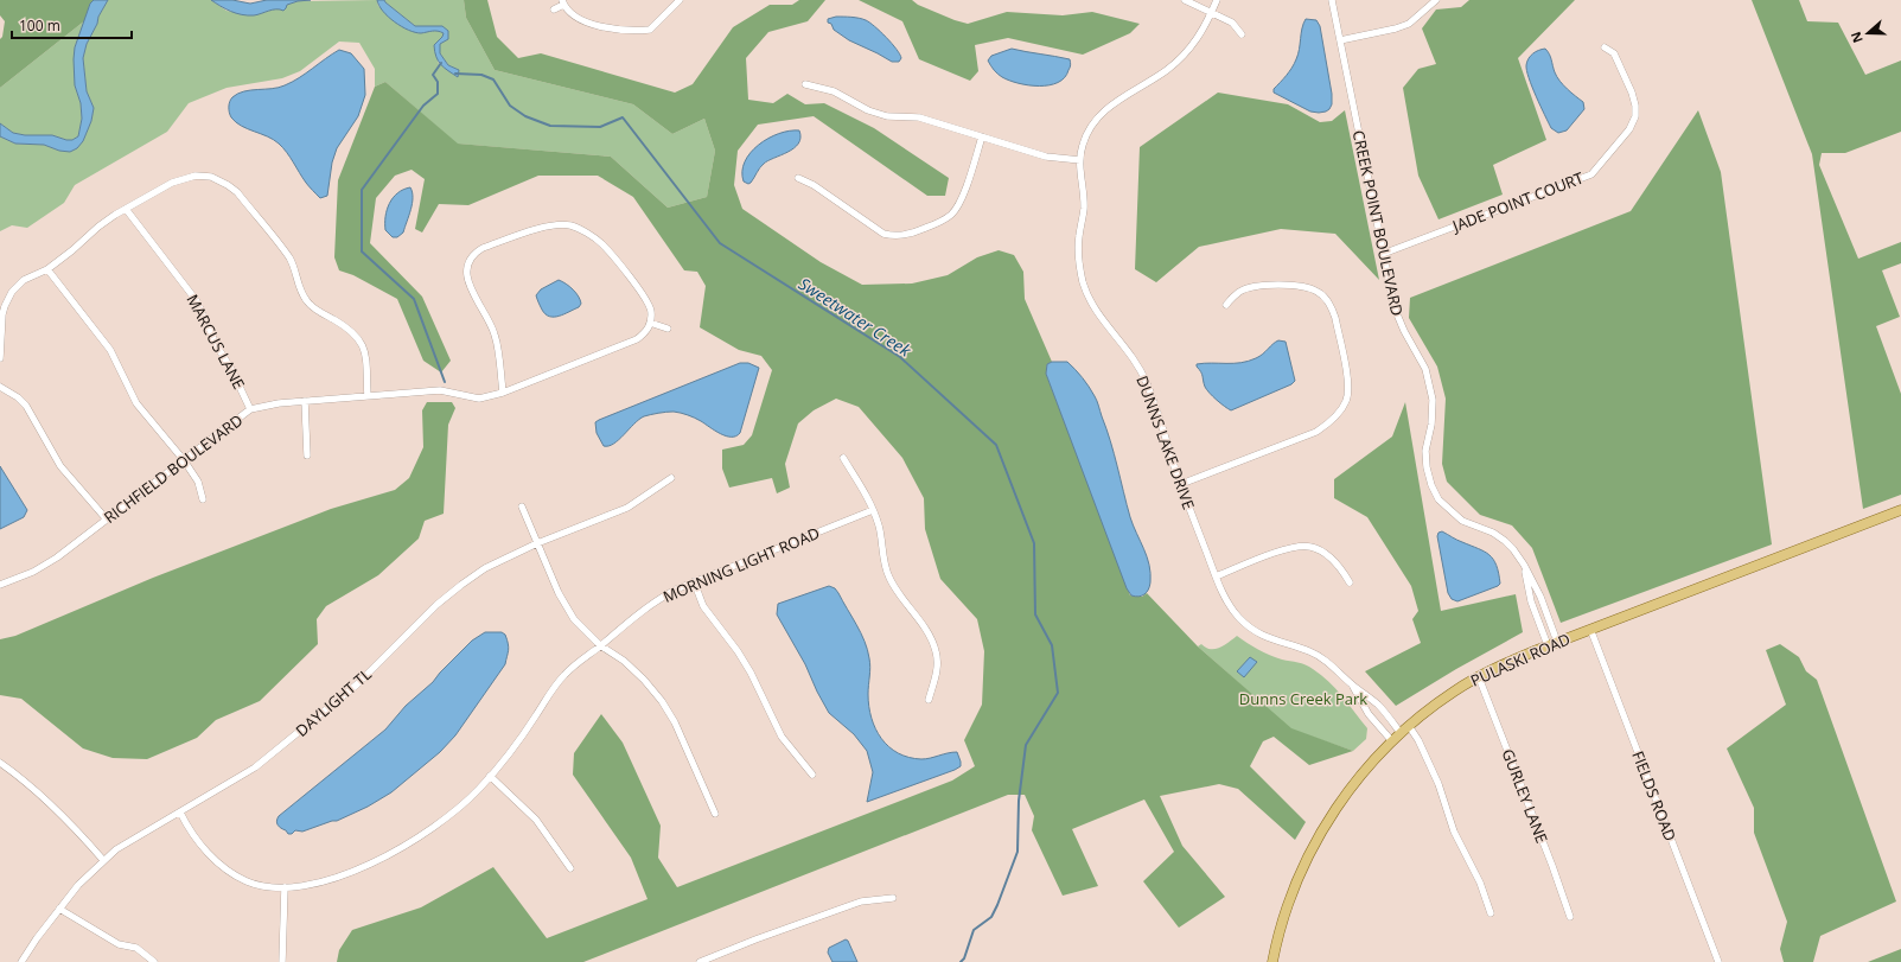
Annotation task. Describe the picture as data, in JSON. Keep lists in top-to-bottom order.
{
  "streets": {
    "main road": ["PULASKI ROAD"],
    "street": [
      "JADE POINT COURT",
      "CREEK POINT BOULEVARD",
      "MARCUS LANE",
      "DUNNS LAKE DRIVE",
      "RICHFIELD BOULEVARD",
      "MORNING LIGHT ROAD",
      "DAYLIGHT TL",
      "GURLEY LANE",
      "FIELDS ROAD"
    ]
  },
  "crossings": [
    ["JADE POINT COURT", "CREEK POINT BOULEVARD"],
    ["CREEK POINT BOULEVARD", "PULASKI ROAD"],
    ["MARCUS LANE", "RICHFIELD BOULEVARD"],
    ["MORNING LIGHT ROAD", "DAYLIGHT TL"],
    ["PULASKI ROAD", "GURLEY LANE"],
    ["PULASKI ROAD", "FIELDS ROAD"]
  ],
  "water": ["Sweetwater Creek"],
  "parks": ["Dunns Creek Park"],
  "scale_bar": "100 m",
  "north": "left"
}
